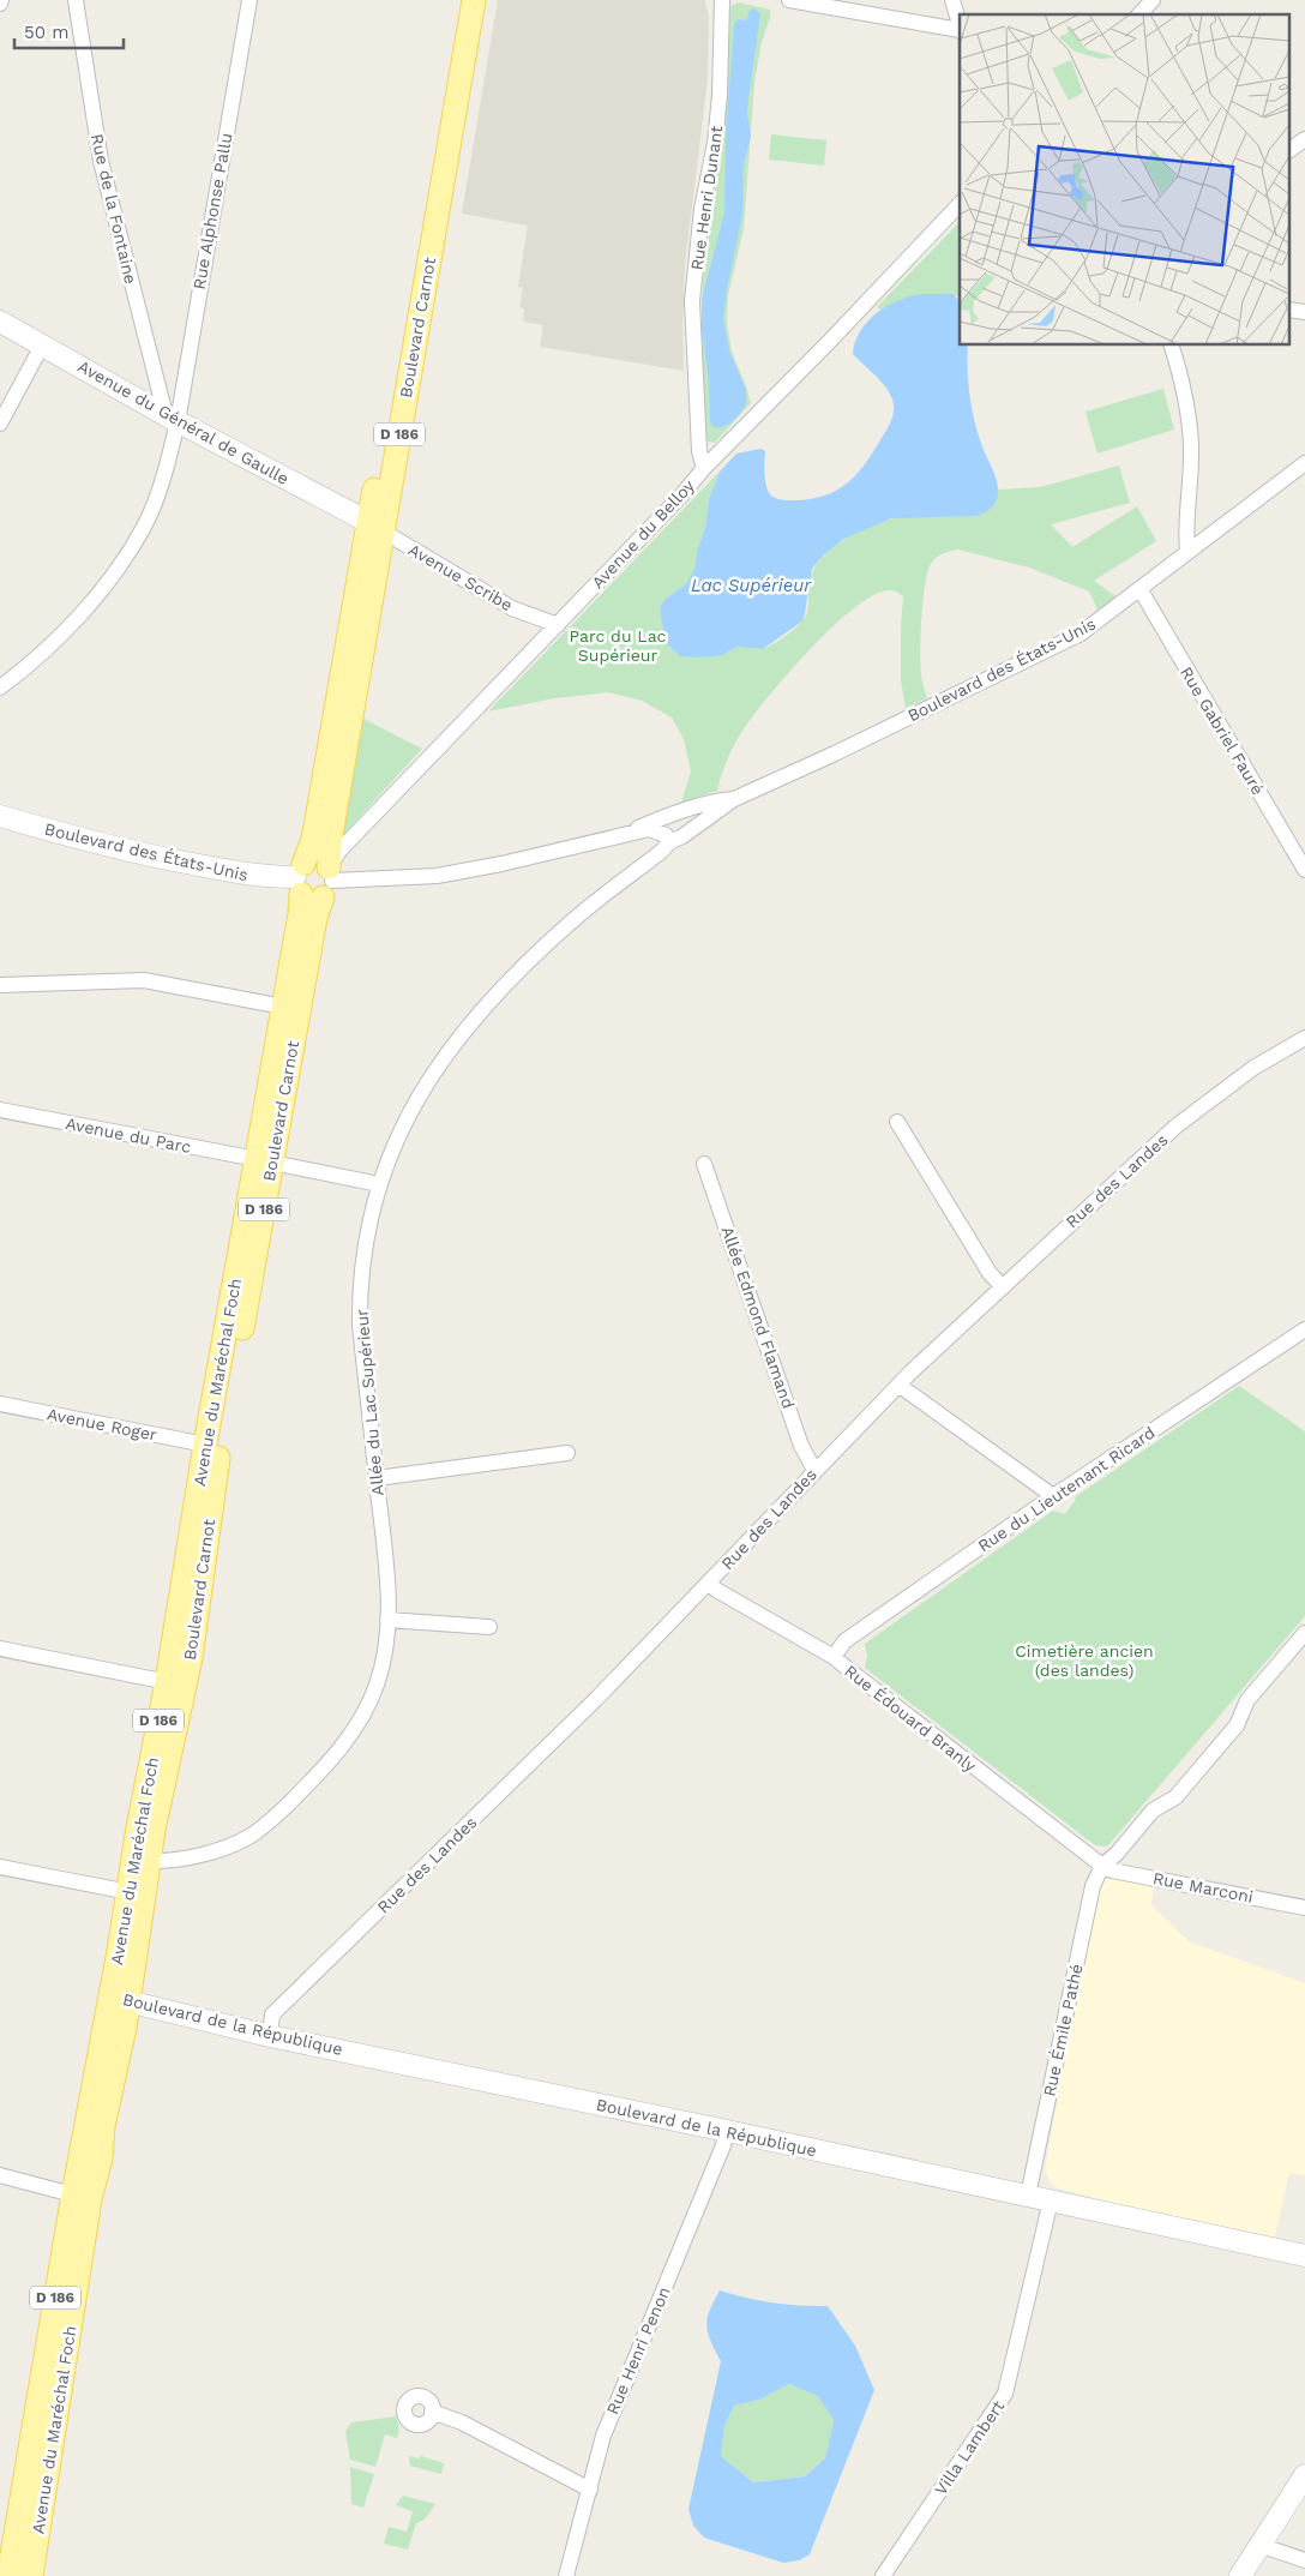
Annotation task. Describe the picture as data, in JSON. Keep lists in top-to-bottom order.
{
  "streets": {
    "main road": ["Boulevard Carnot", "D 186", "Avenue du Maréchal Foch"],
    "street": [
      "Rue Henri Dunant",
      "Rue de la Fontaine",
      "Rue Alphonse Pallu",
      "Avenue du Général de Gaulle",
      "Avenue du Belloy",
      "Avenue Scribe",
      "Boulevard des États-Unis",
      "Rue Gabriel Fauré",
      "Avenue du Parc",
      "Rue des Landes",
      "Allée Edmond Flamand",
      "Allée du Lac Supérieur",
      "Avenue Roger",
      "Rue du Lieutenant Ricard",
      "Rue Édouard Branly",
      "Rue Marconi",
      "Boulevard de la République",
      "Rue Émile Pathé",
      "Rue Henri Penon",
      "Villa Lambert"
    ]
  },
  "crossings": [
    ["Rue Henri Dunant", "Avenue du Belloy"],
    ["Rue de la Fontaine", "Rue Alphonse Pallu"],
    ["Rue de la Fontaine", "Avenue du Général de Gaulle"],
    ["Rue Alphonse Pallu", "Avenue du Général de Gaulle"],
    ["Boulevard Carnot", "Avenue du Général de Gaulle"],
    ["Boulevard Carnot", "D 186"],
    ["Boulevard Carnot", "Avenue du Belloy"],
    ["Boulevard Carnot", "Avenue Scribe"],
    ["Boulevard Carnot", "Boulevard des États-Unis"],
    ["Boulevard Carnot", "Avenue du Parc"],
    ["Boulevard Carnot", "Avenue du Maréchal Foch"],
    ["Boulevard Carnot", "Allée du Lac Supérieur"],
    ["Boulevard Carnot", "Avenue Roger"],
    ["Boulevard Carnot", "Boulevard de la République"],
    ["Avenue du Général de Gaulle", "Avenue Scribe"],
    ["D 186", "Avenue du Parc"],
    ["Avenue du Belloy", "Avenue Scribe"],
    ["Avenue du Belloy", "Boulevard des États-Unis"],
    ["Boulevard des États-Unis", "Rue Gabriel Fauré"],
    ["Boulevard des États-Unis", "Allée du Lac Supérieur"],
    ["Avenue du Parc", "Allée du Lac Supérieur"],
    ["Rue des Landes", "Allée Edmond Flamand"],
    ["Rue des Landes", "Rue Édouard Branly"],
    ["Rue des Landes", "Boulevard de la République"],
    ["Avenue du Maréchal Foch", "Boulevard de la République"],
    ["Rue du Lieutenant Ricard", "Rue Édouard Branly"],
    ["Rue Édouard Branly", "Rue Marconi"],
    ["Rue Édouard Branly", "Rue Émile Pathé"],
    ["Rue Marconi", "Rue Émile Pathé"],
    ["Boulevard de la République", "Rue Émile Pathé"],
    ["Boulevard de la République", "Rue Henri Penon"],
    ["Boulevard de la République", "Villa Lambert"]
  ],
  "water": ["Lac Supérieur"],
  "parks": ["Parc du Lac Supérieur", "Cimetière ancien (des landes)"],
  "scale_bar": "50 m"
}
